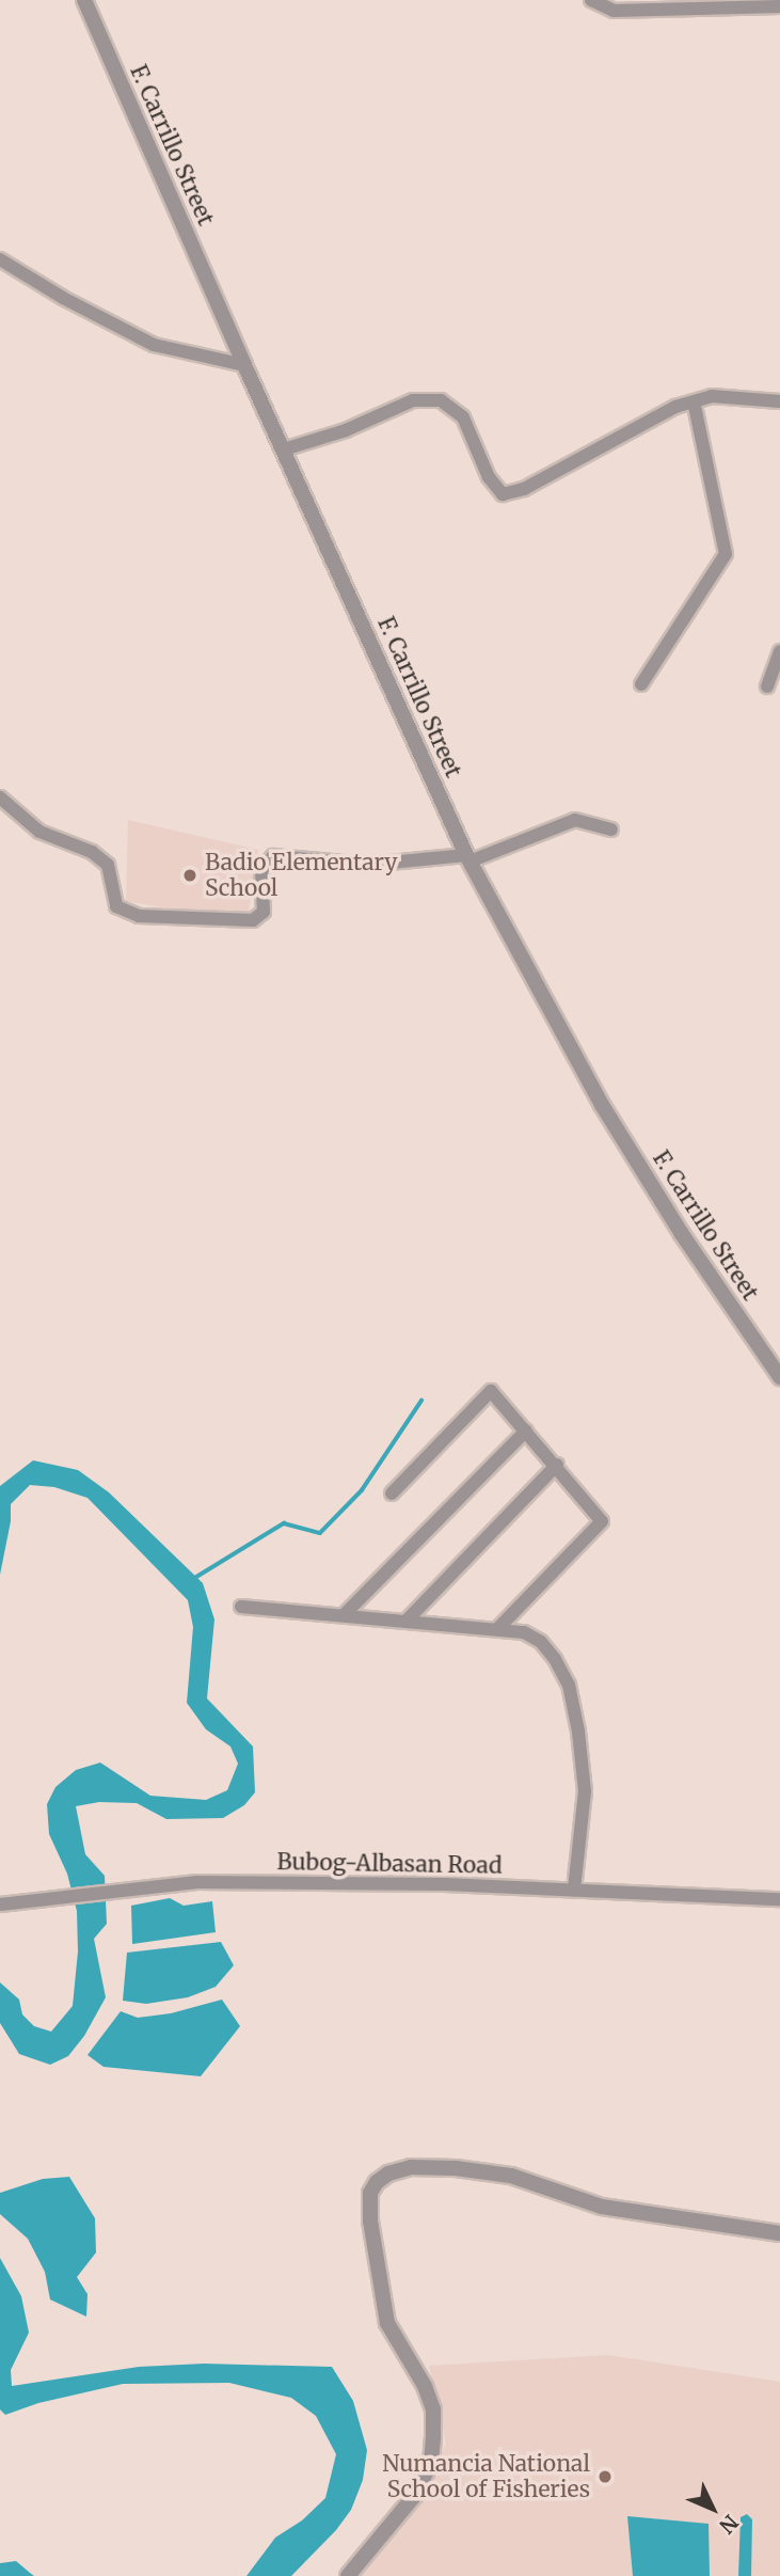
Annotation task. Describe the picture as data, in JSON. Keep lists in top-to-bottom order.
{
  "streets": {
    "street": ["F. Carrillo Street", "Bubog-Albasan Road"]
  },
  "places": ["Badio Elementary School", "Numancia National School of Fisheries"],
  "north": "bottom right"
}
